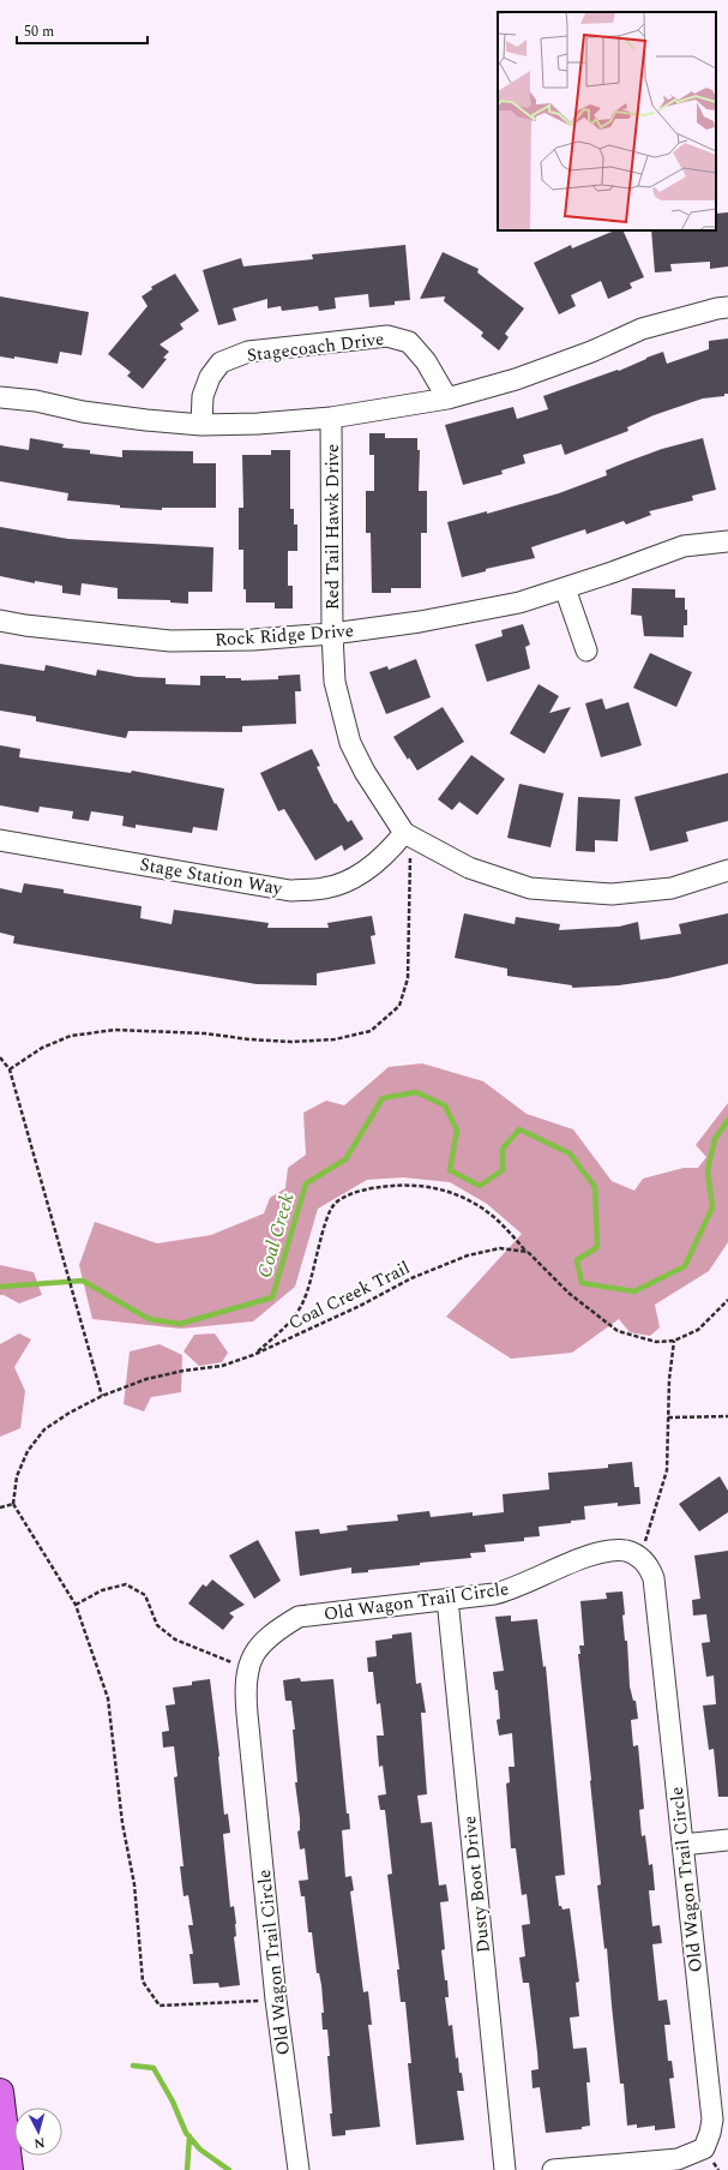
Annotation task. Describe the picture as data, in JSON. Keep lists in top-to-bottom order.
{
  "streets": {
    "street": [
      "Stagecoach Drive",
      "Red Tail Hawk Drive",
      "Rock Ridge Drive",
      "Stage Station Way",
      "Old Wagon Trail Circle",
      "Dusty Boot Drive"
    ],
    "path": ["Coal Creek Trail"]
  },
  "crossings": [
    ["Red Tail Hawk Drive", "Rock Ridge Drive"],
    ["Red Tail Hawk Drive", "Stage Station Way"],
    ["Old Wagon Trail Circle", "Dusty Boot Drive"]
  ],
  "water": ["Coal Creek"],
  "scale_bar": "50 m",
  "north": "bottom"
}
